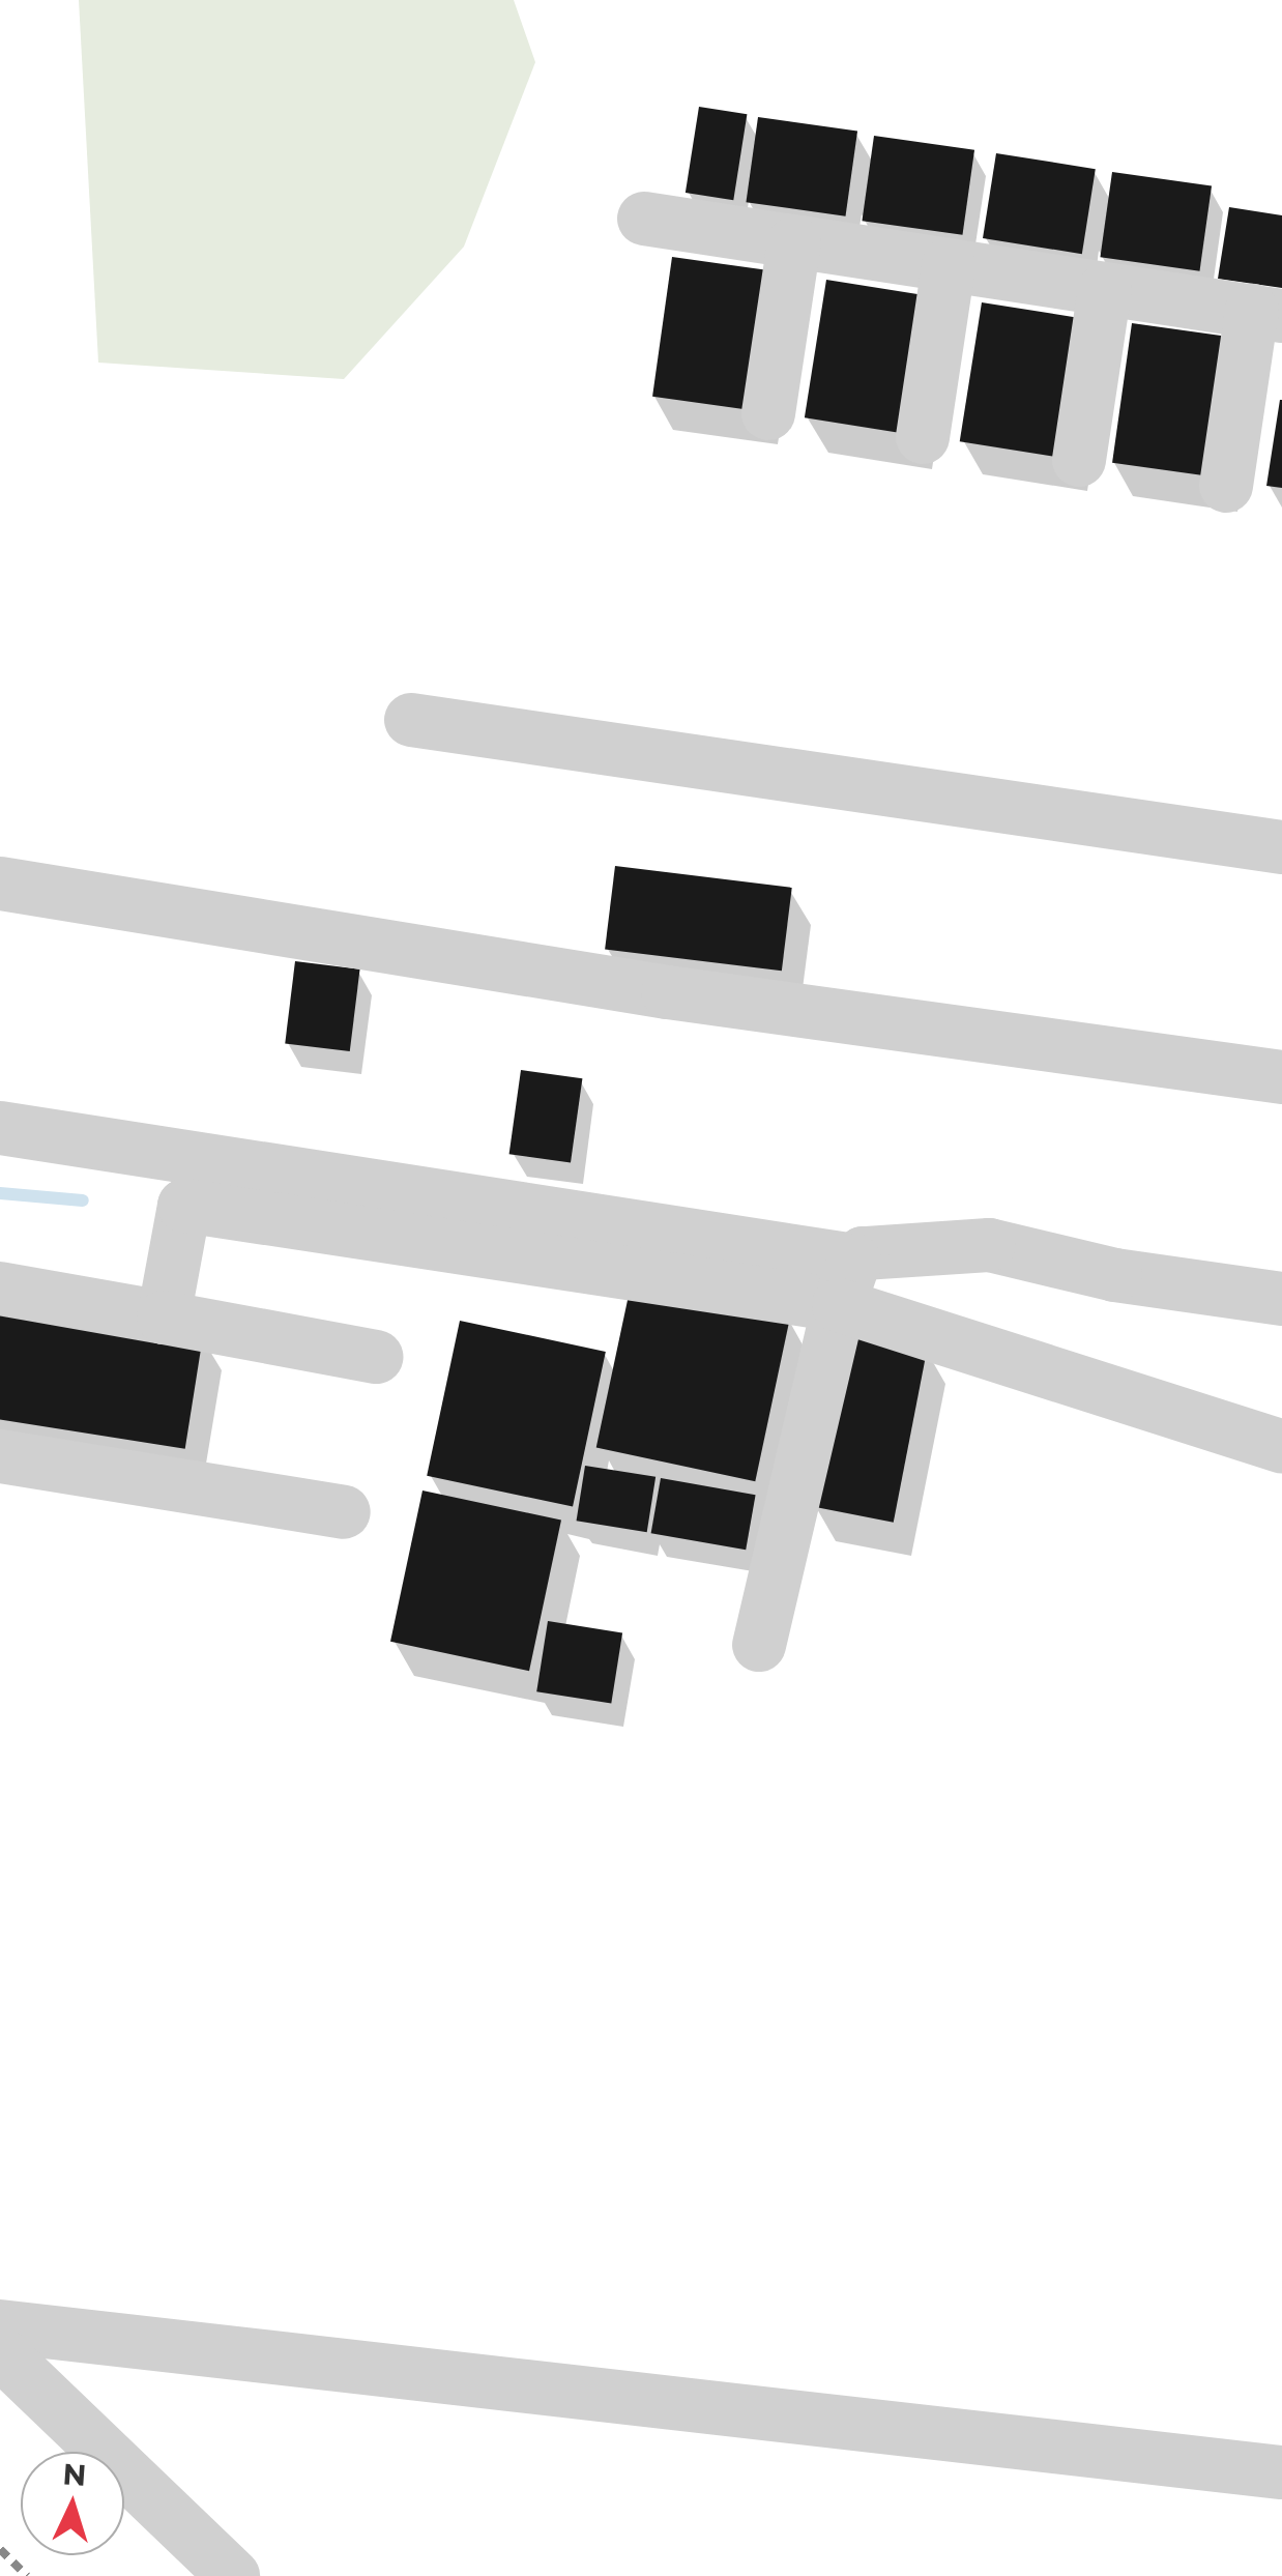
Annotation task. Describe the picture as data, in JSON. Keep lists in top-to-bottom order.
{
  "north": "top"
}
